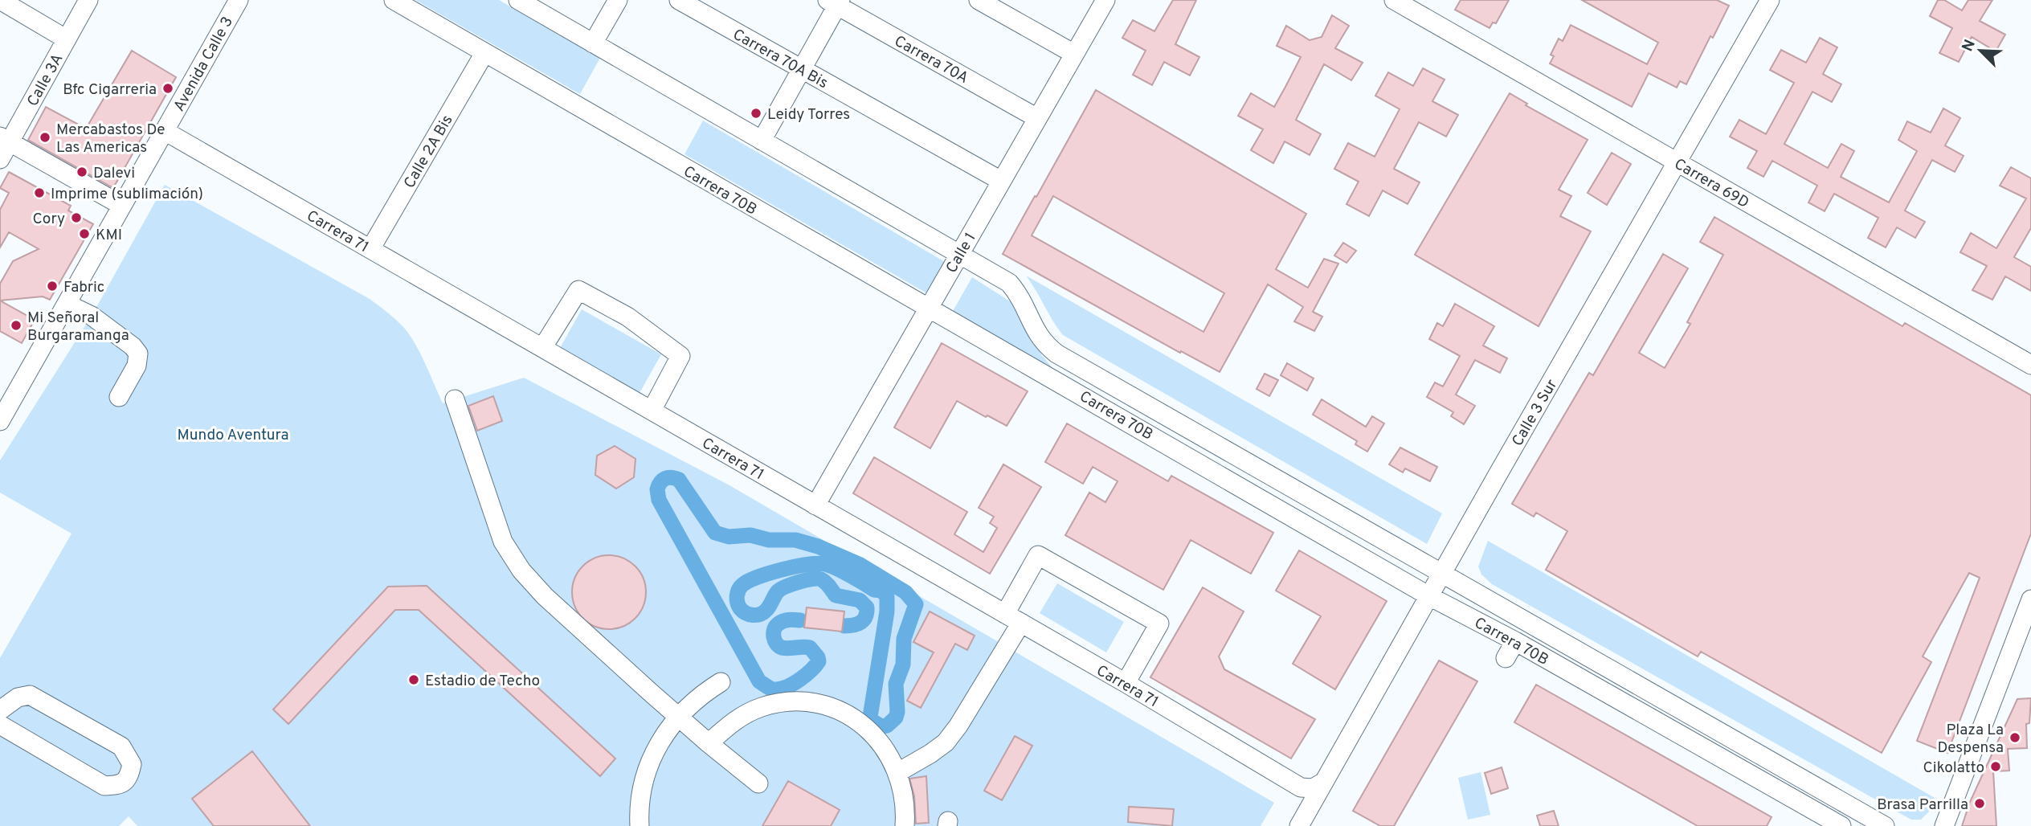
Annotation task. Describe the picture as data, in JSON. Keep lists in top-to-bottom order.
{
  "streets": {
    "street": [
      "Carrera 70A Bis",
      "Carrera 70A",
      "Avenida Calle 3",
      "Calle 3A",
      "Calle 2A Bis",
      "Carrera 69D",
      "Carrera 70B",
      "Carrera 71",
      "Calle 1",
      "Calle 3 Sur"
    ]
  },
  "crossings": [
    ["Carrera 70A Bis", "Calle 1"],
    ["Carrera 70A", "Calle 1"],
    ["Avenida Calle 3", "Carrera 71"],
    ["Calle 2A Bis", "Carrera 70B"],
    ["Calle 2A Bis", "Carrera 71"],
    ["Carrera 69D", "Calle 3 Sur"],
    ["Carrera 70B", "Calle 1"],
    ["Carrera 70B", "Calle 3 Sur"],
    ["Carrera 71", "Calle 1"]
  ],
  "parks": ["Mundo Aventura"],
  "places": [
    "Bfc Cigarreria",
    "Leidy Torres",
    "Mercabastos De Las Americas",
    "Dalevi",
    "Imprime (sublimación)",
    "Cory",
    "KMI",
    "Fabric",
    "Mi Señoral Burgaramanga",
    "Estadio de Techo",
    "Plaza La Despensa",
    "Cikolatto",
    "Brasa Parrilla"
  ],
  "north": "top left"
}
